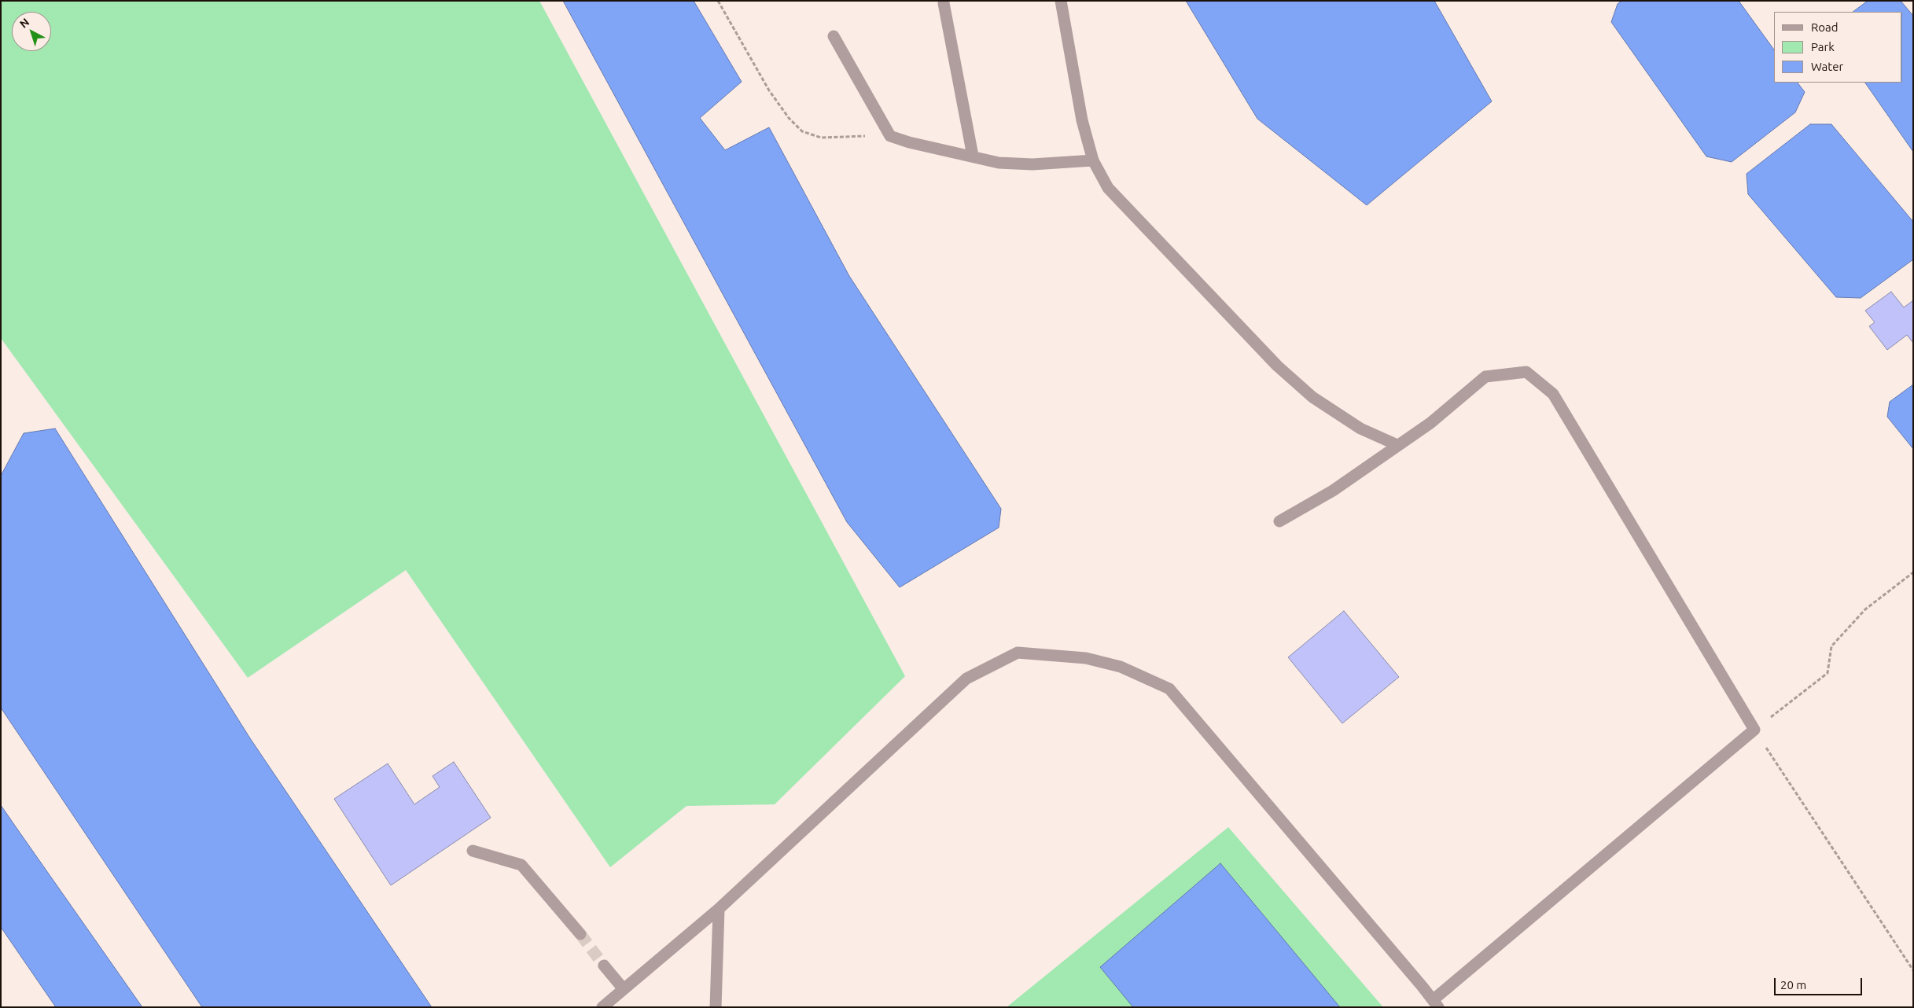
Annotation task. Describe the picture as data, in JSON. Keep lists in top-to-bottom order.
{
  "legend": ["Road", "Park", "Water"],
  "scale_bar": "20 m",
  "north": "top left"
}
